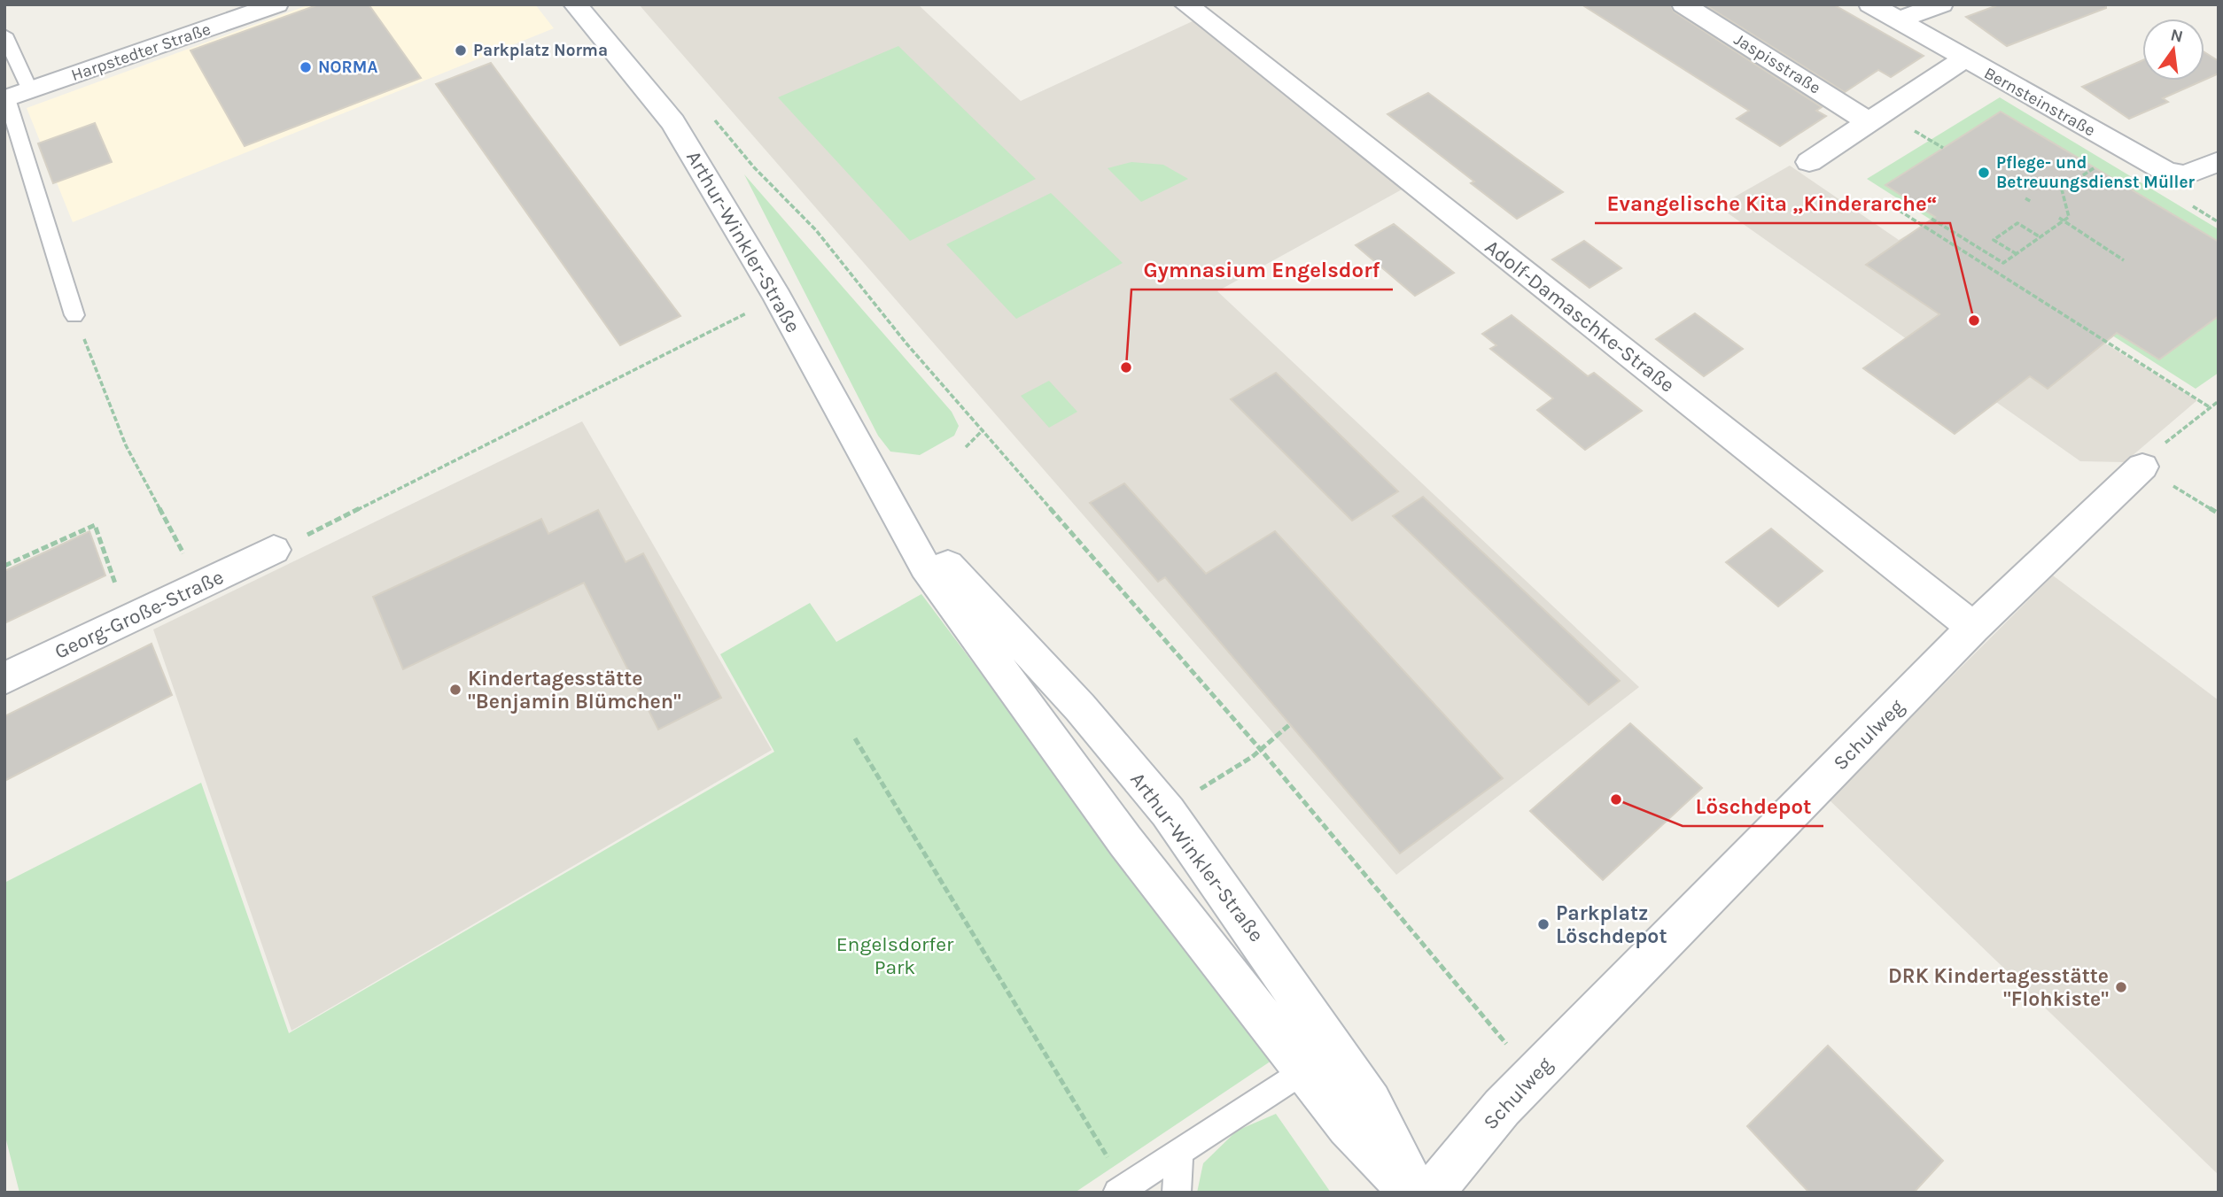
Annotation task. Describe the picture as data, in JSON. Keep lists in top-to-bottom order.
{
  "streets": {
    "street": [
      "Harpstedter Straße",
      "Jaspisstraße",
      "Bernsteinstraße",
      "Arthur-Winkler-Straße",
      "Adolf-Damaschke-Straße",
      "Georg-Große-Straße",
      "Schulweg"
    ]
  },
  "crossings": [
    ["Adolf-Damaschke-Straße", "Schulweg"]
  ],
  "parks": ["Engelsdorfer Park"],
  "places": [
    "Parkplatz Norma",
    "NORMA",
    "Pflege- und Betreuungsdienst Müller",
    "Evangelische Kita „Kinderarche“",
    "Gymnasium Engelsdorf",
    "Kindertagesstätte \"Benjamin Blümchen\"",
    "Löschdepot",
    "Parkplatz Löschdepot",
    "DRK Kindertagesstätte \"Flohkiste\""
  ],
  "north": "top"
}
